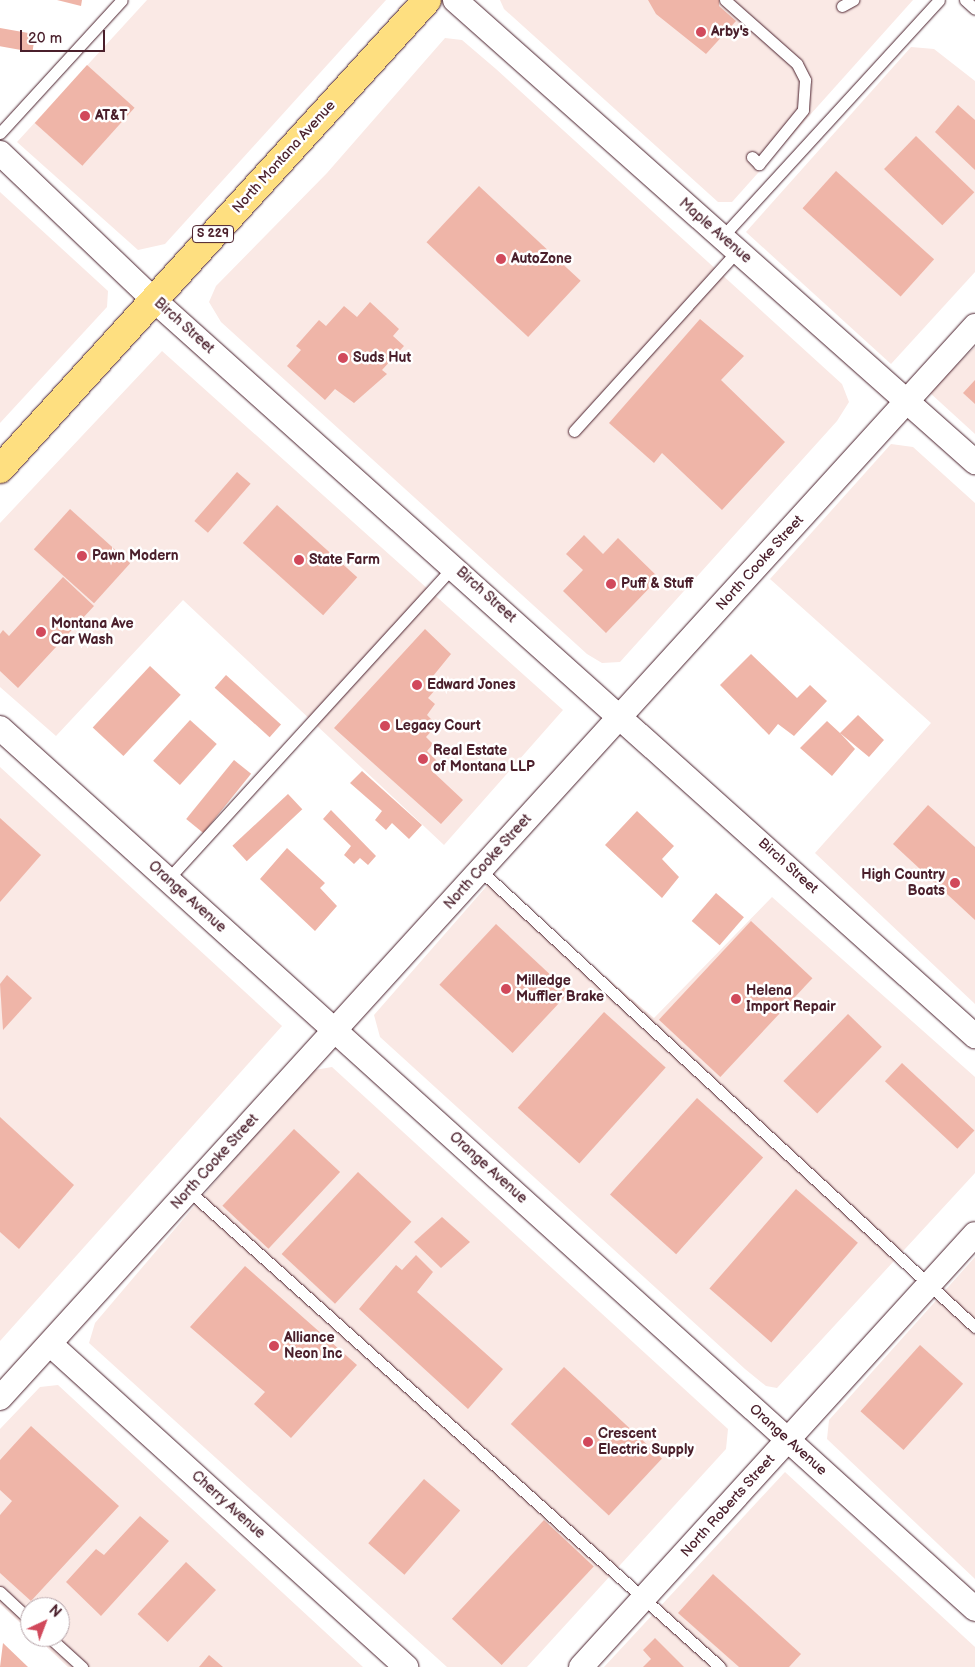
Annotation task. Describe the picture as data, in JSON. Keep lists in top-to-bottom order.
{
  "streets": {
    "main road": ["North Montana Avenue", "S 229"],
    "street": [
      "Maple Avenue",
      "Birch Street",
      "North Cooke Street",
      "Orange Avenue",
      "Cherry Avenue",
      "North Roberts Street"
    ]
  },
  "crossings": [
    ["North Montana Avenue", "Birch Street"],
    ["Maple Avenue", "North Cooke Street"],
    ["Birch Street", "North Cooke Street"],
    ["North Cooke Street", "Orange Avenue"],
    ["North Cooke Street", "Cherry Avenue"],
    ["Orange Avenue", "North Roberts Street"]
  ],
  "places": [
    "Arby's",
    "AT&T",
    "AutoZone",
    "Suds Hut",
    "Pawn Modern",
    "State Farm",
    "Puff & Stuff",
    "Montana Ave Car Wash",
    "Edward Jones",
    "Legacy Court",
    "Real Estate of Montana LLP",
    "High Country Boats",
    "Milledge Muffler Brake",
    "Helena Import Repair",
    "Alliance Neon Inc",
    "Crescent Electric Supply"
  ],
  "scale_bar": "20 m",
  "north": "top right"
}
